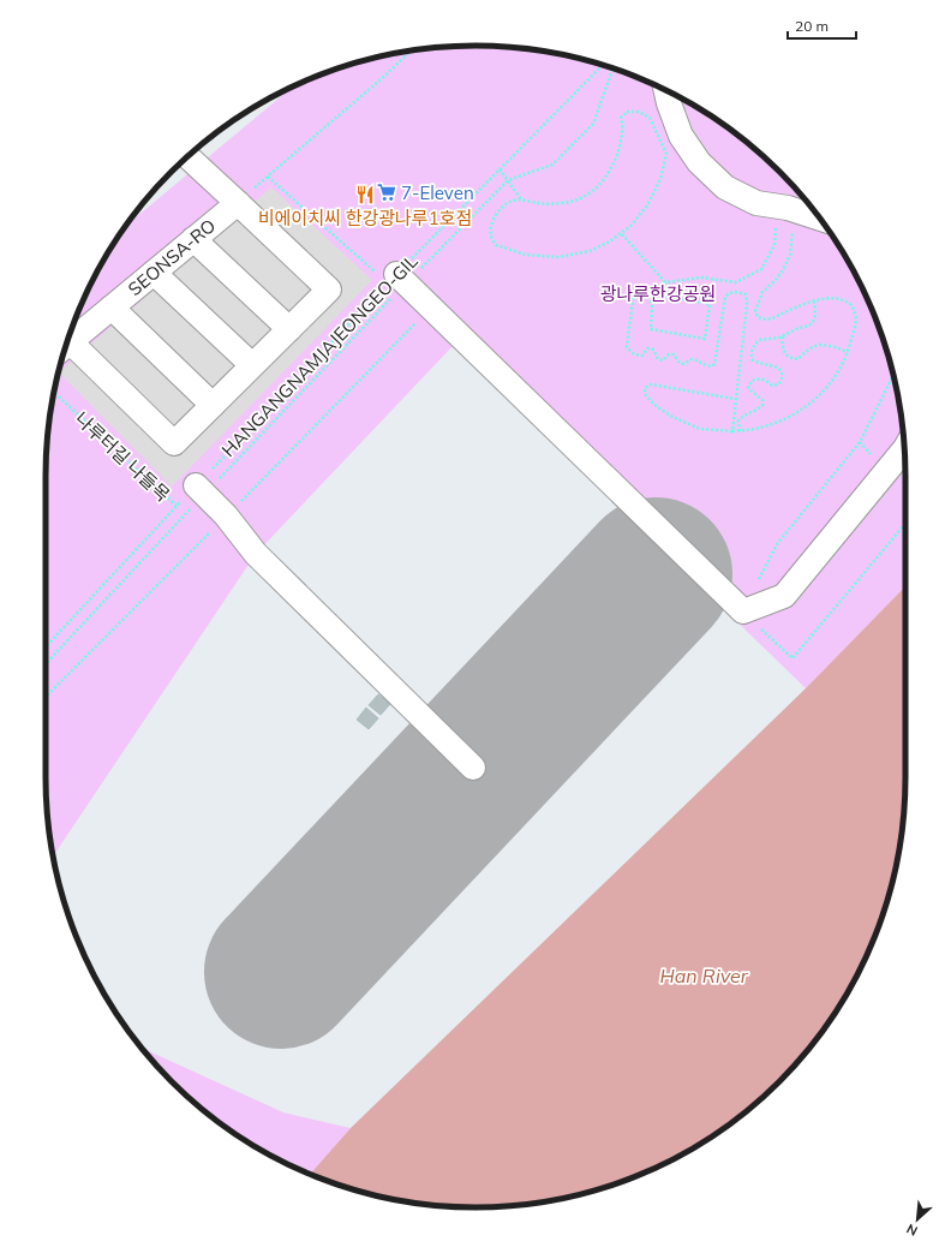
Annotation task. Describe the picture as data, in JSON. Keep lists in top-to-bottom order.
{
  "streets": {
    "street": ["SEONSA-RO"],
    "path": ["HANGANGNAMJAJEONGEO-GIL", "나루터길 나들목"]
  },
  "crossings": [
    ["HANGANGNAMJAJEONGEO-GIL", "나루터길 나들목"]
  ],
  "water": ["Han River"],
  "parks": ["광나루한강공원"],
  "places": {
    "supermarket": ["7-Eleven"],
    "restaurant": ["비에이치씨 한강광나루1호점"]
  },
  "scale_bar": "20 m",
  "north": "bottom left"
}
